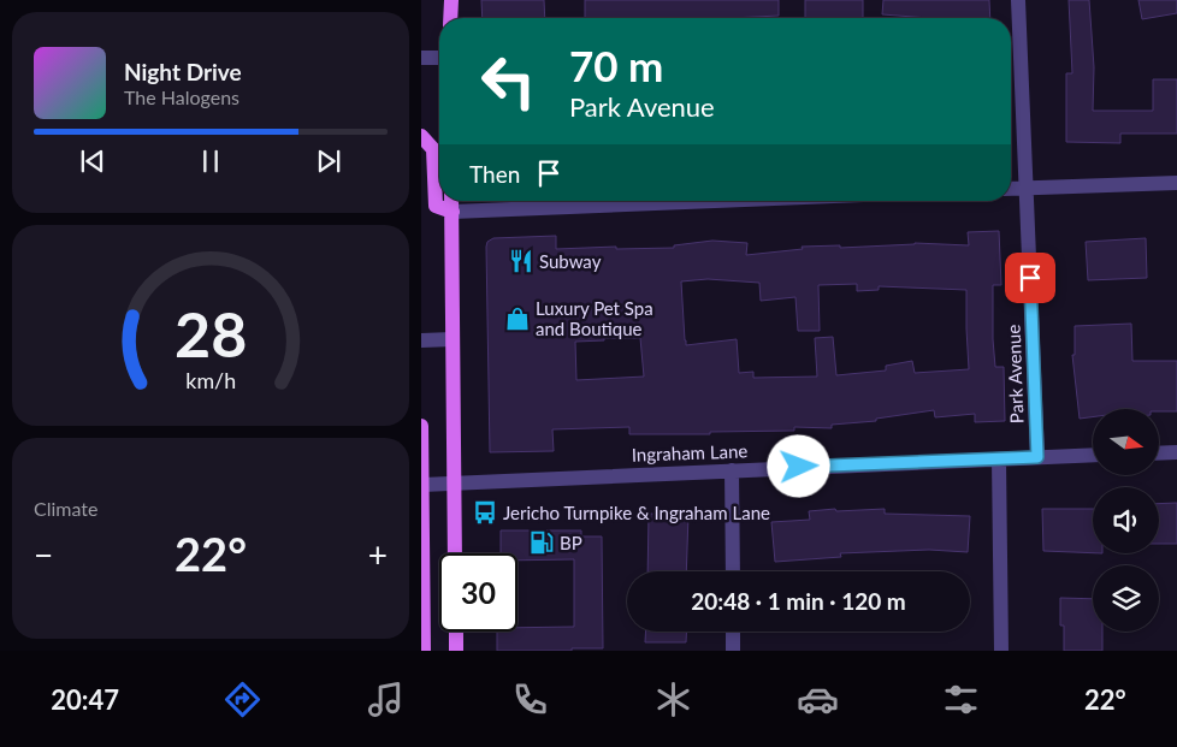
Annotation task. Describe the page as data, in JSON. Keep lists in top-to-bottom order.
{
  "streets": {
    "street": ["Park Avenue", "Ingraham Lane"]
  },
  "crossings": [
    ["Park Avenue", "Ingraham Lane"]
  ],
  "places": {
    "restaurant": ["Subway"],
    "shop": ["Luxury Pet Spa and Boutique"],
    "bus stop": ["Jericho Turnpike & Ingraham Lane"],
    "fuel station": ["BP"]
  },
  "north": "right",
  "page": {
    "turn": ["70 m", "Park Avenue"],
    "song": ["Night Drive", "The Halogens"],
    "then": "Then",
    "tile": "Climate",
    "heat": ["−", "22°", "+"],
    "limit": "30",
    "trip": "20:48 · 1 min · 120 m",
    "tabs": ["20:47", "22°"],
    "gauge": ["28", "km/h"]
  }
}
